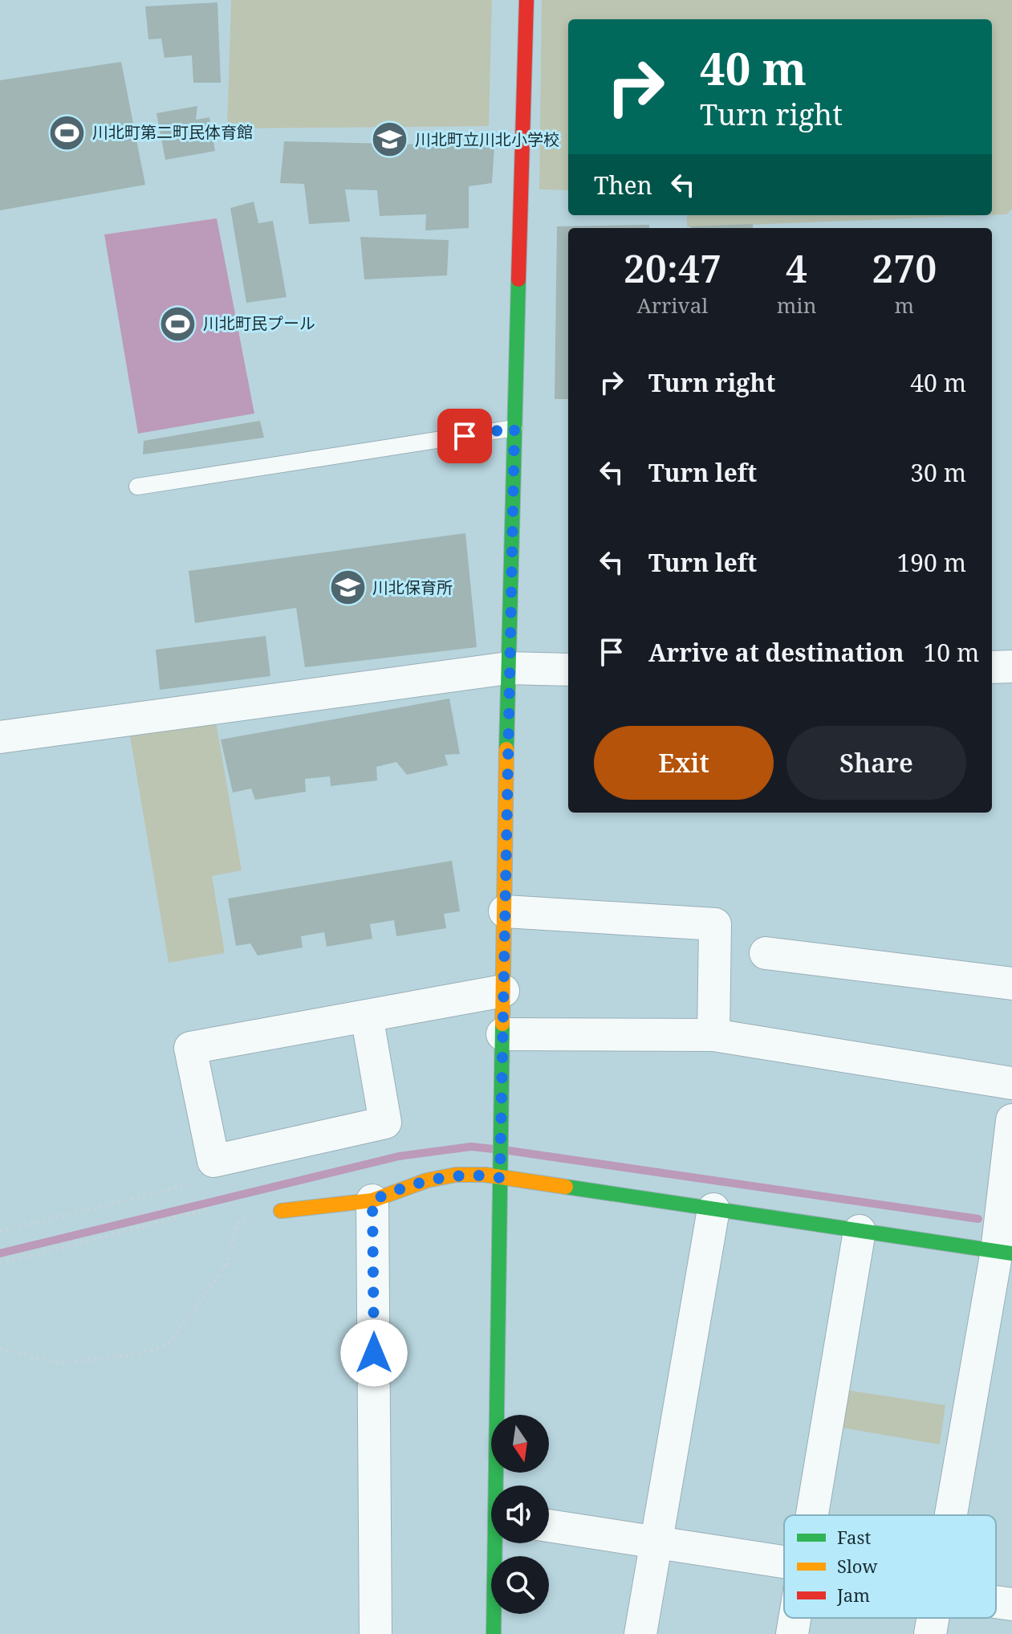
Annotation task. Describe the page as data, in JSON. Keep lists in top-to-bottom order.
{
  "places": {
    "sports": ["川北町第二町民体育館", "川北町民プール"],
    "school or university": ["川北町立川北小学校", "川北保育所"]
  },
  "legend": ["Fast", "Slow", "Jam"],
  "north": "bottom",
  "page": {
    "turn": ["40 m", "Turn right"],
    "then": "Then",
    "eta": [
      "20:47",
      "Arrival",
      "4",
      "min",
      "270",
      "m"
    ],
    "list": [
      {
        "name": "Turn right",
        "value": "40 m"
      },
      {
        "name": "Turn left",
        "value": "30 m"
      },
      {
        "name": "Turn left",
        "value": "190 m"
      },
      {
        "name": "Arrive at destination",
        "value": "10 m"
      }
    ],
    "buttons": ["Exit", "Share"]
  }
}
